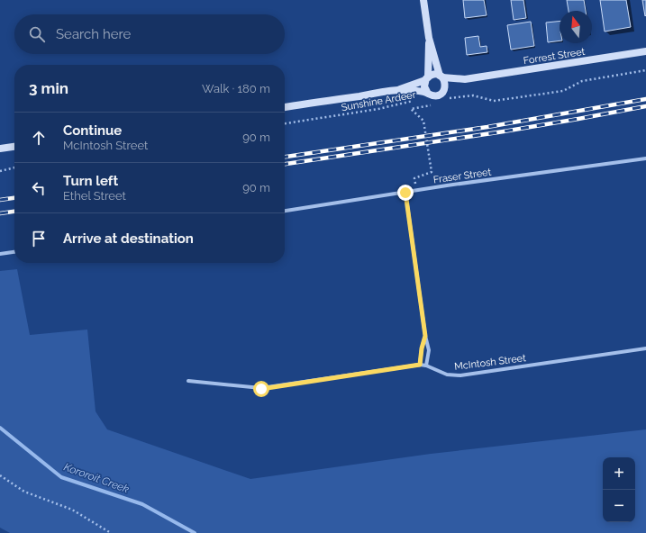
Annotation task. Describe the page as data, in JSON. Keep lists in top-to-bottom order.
{
  "streets": {
    "street": ["Forrest Street", "Fraser Street", "McIntosh Street"],
    "path": ["Sunshine Ardeer"]
  },
  "crossings": [
    ["Sunshine Ardeer", "Fraser Street"]
  ],
  "water": ["Kororoit Creek"],
  "north": "top",
  "page": {
    "search": "Search here",
    "heading": ["3 min", "Walk · 180 m"],
    "list": [
      ["Continue", "McIntosh Street", "90 m"],
      ["Turn left", "Ethel Street", "90 m"],
      "Arrive at destination"
    ],
    "map_buttons": ["+", "−"]
  }
}
